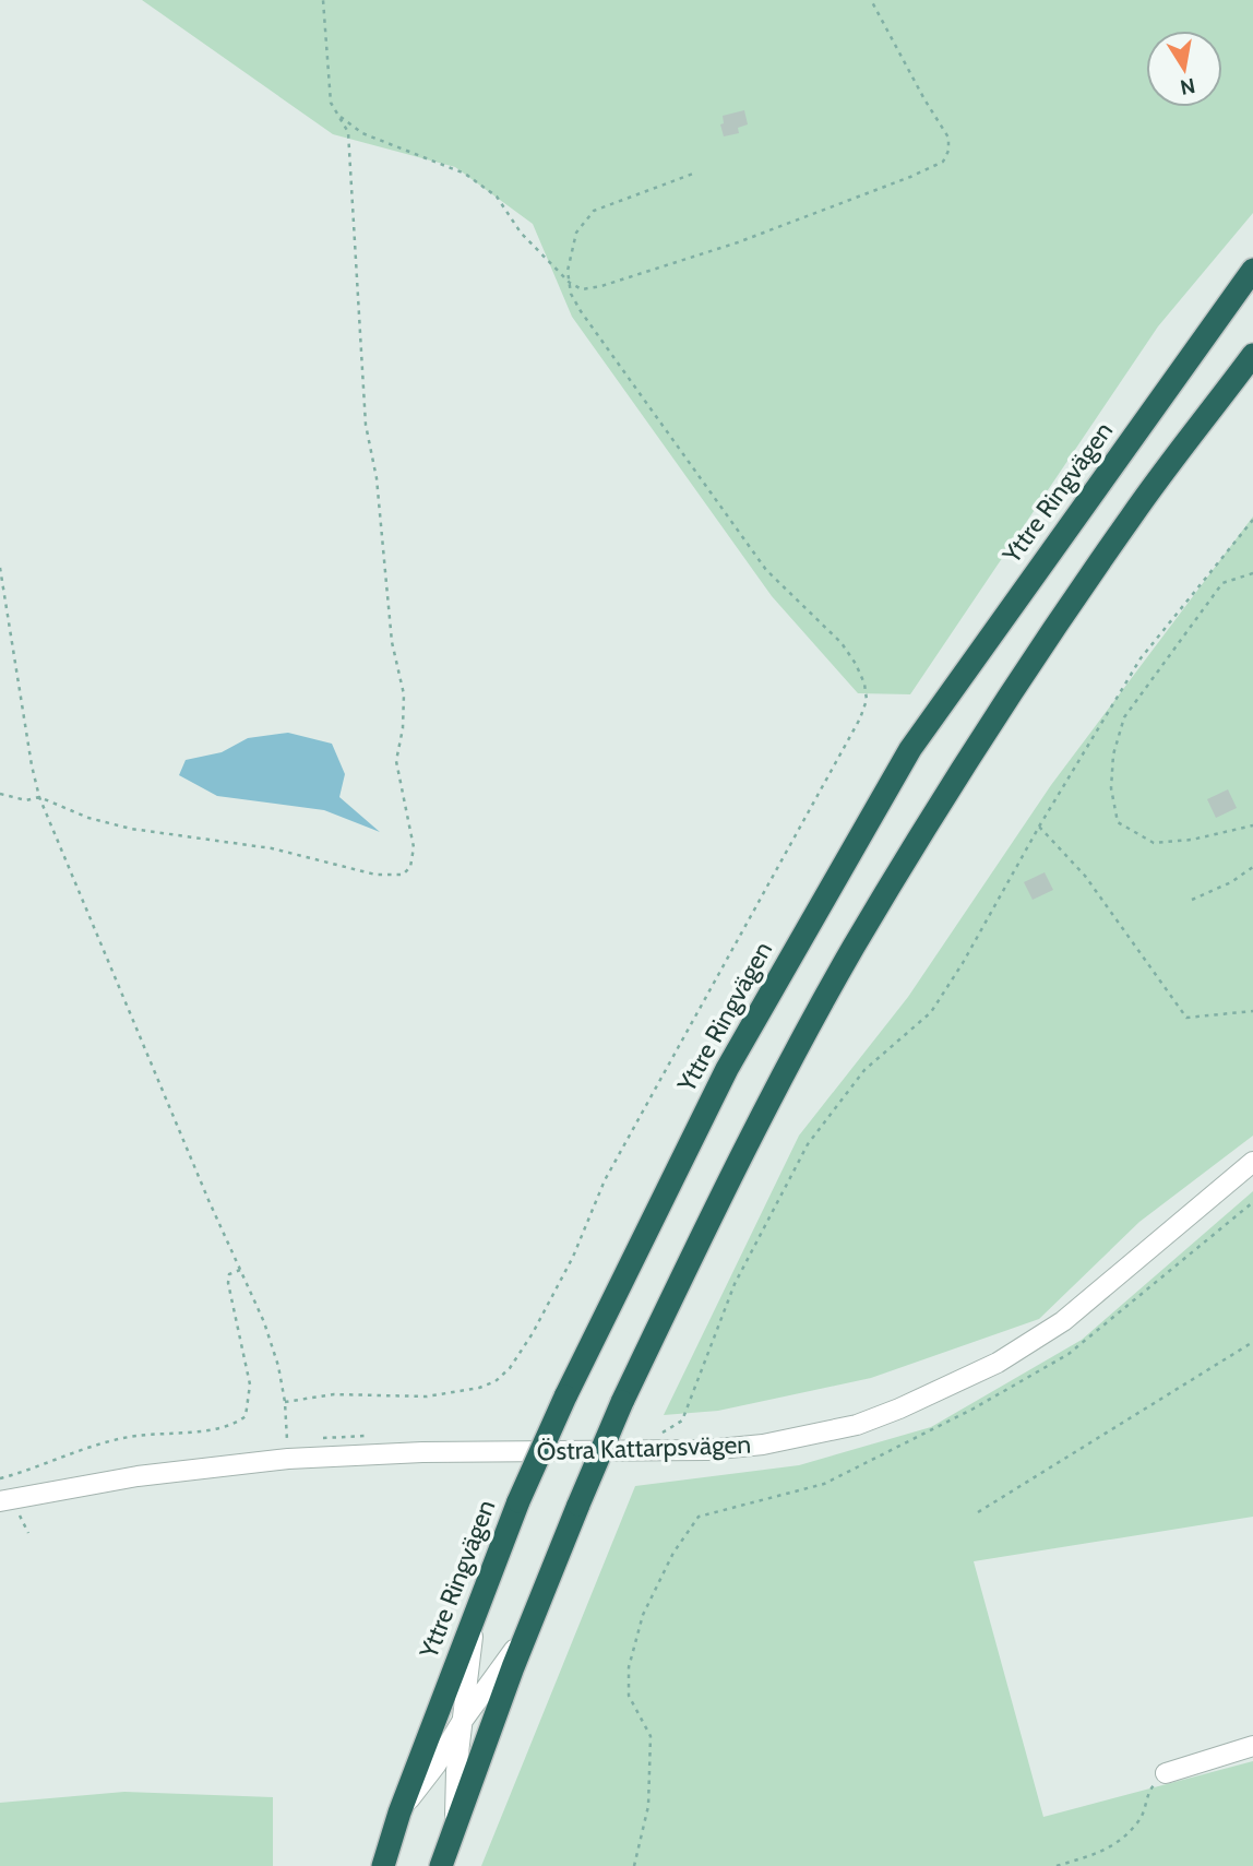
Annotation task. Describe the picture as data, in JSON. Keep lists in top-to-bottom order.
{
  "streets": {
    "highway": ["Yttre Ringvägen"],
    "street": ["Östra Kattarpsvägen"]
  },
  "north": "bottom"
}
